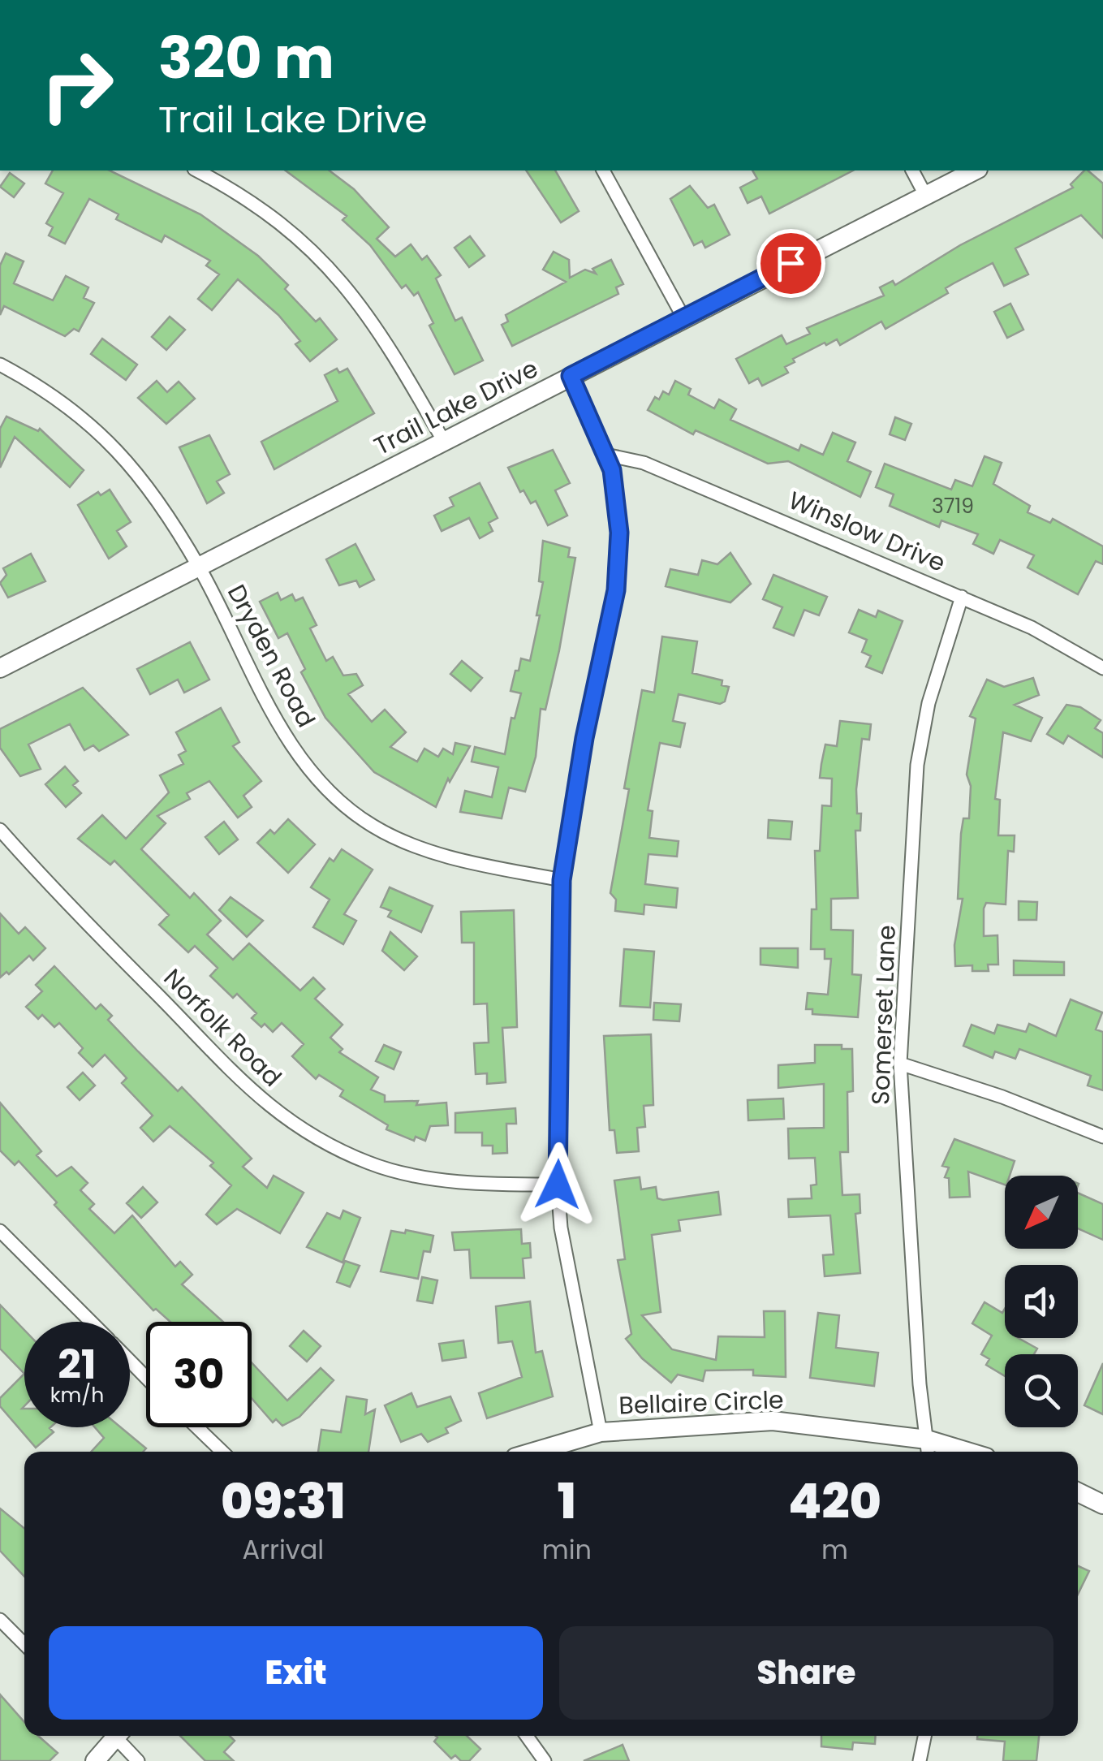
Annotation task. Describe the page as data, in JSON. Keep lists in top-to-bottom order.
{
  "streets": {
    "street": [
      "Trail Lake Drive",
      "Winslow Drive",
      "Dryden Road",
      "Somerset Lane",
      "Norfolk Road",
      "Bellaire Circle"
    ]
  },
  "crossings": [
    ["Trail Lake Drive", "Dryden Road"],
    ["Winslow Drive", "Somerset Lane"],
    ["Somerset Lane", "Bellaire Circle"]
  ],
  "house_numbers": ["3719"],
  "north": "bottom left",
  "page": {
    "turn": ["320 m", "Trail Lake Drive"],
    "speed": "21 km/h",
    "limit": "30",
    "eta": [
      "09:31",
      "Arrival",
      "1",
      "min",
      "420",
      "m"
    ],
    "buttons": ["Exit", "Share"]
  }
}
